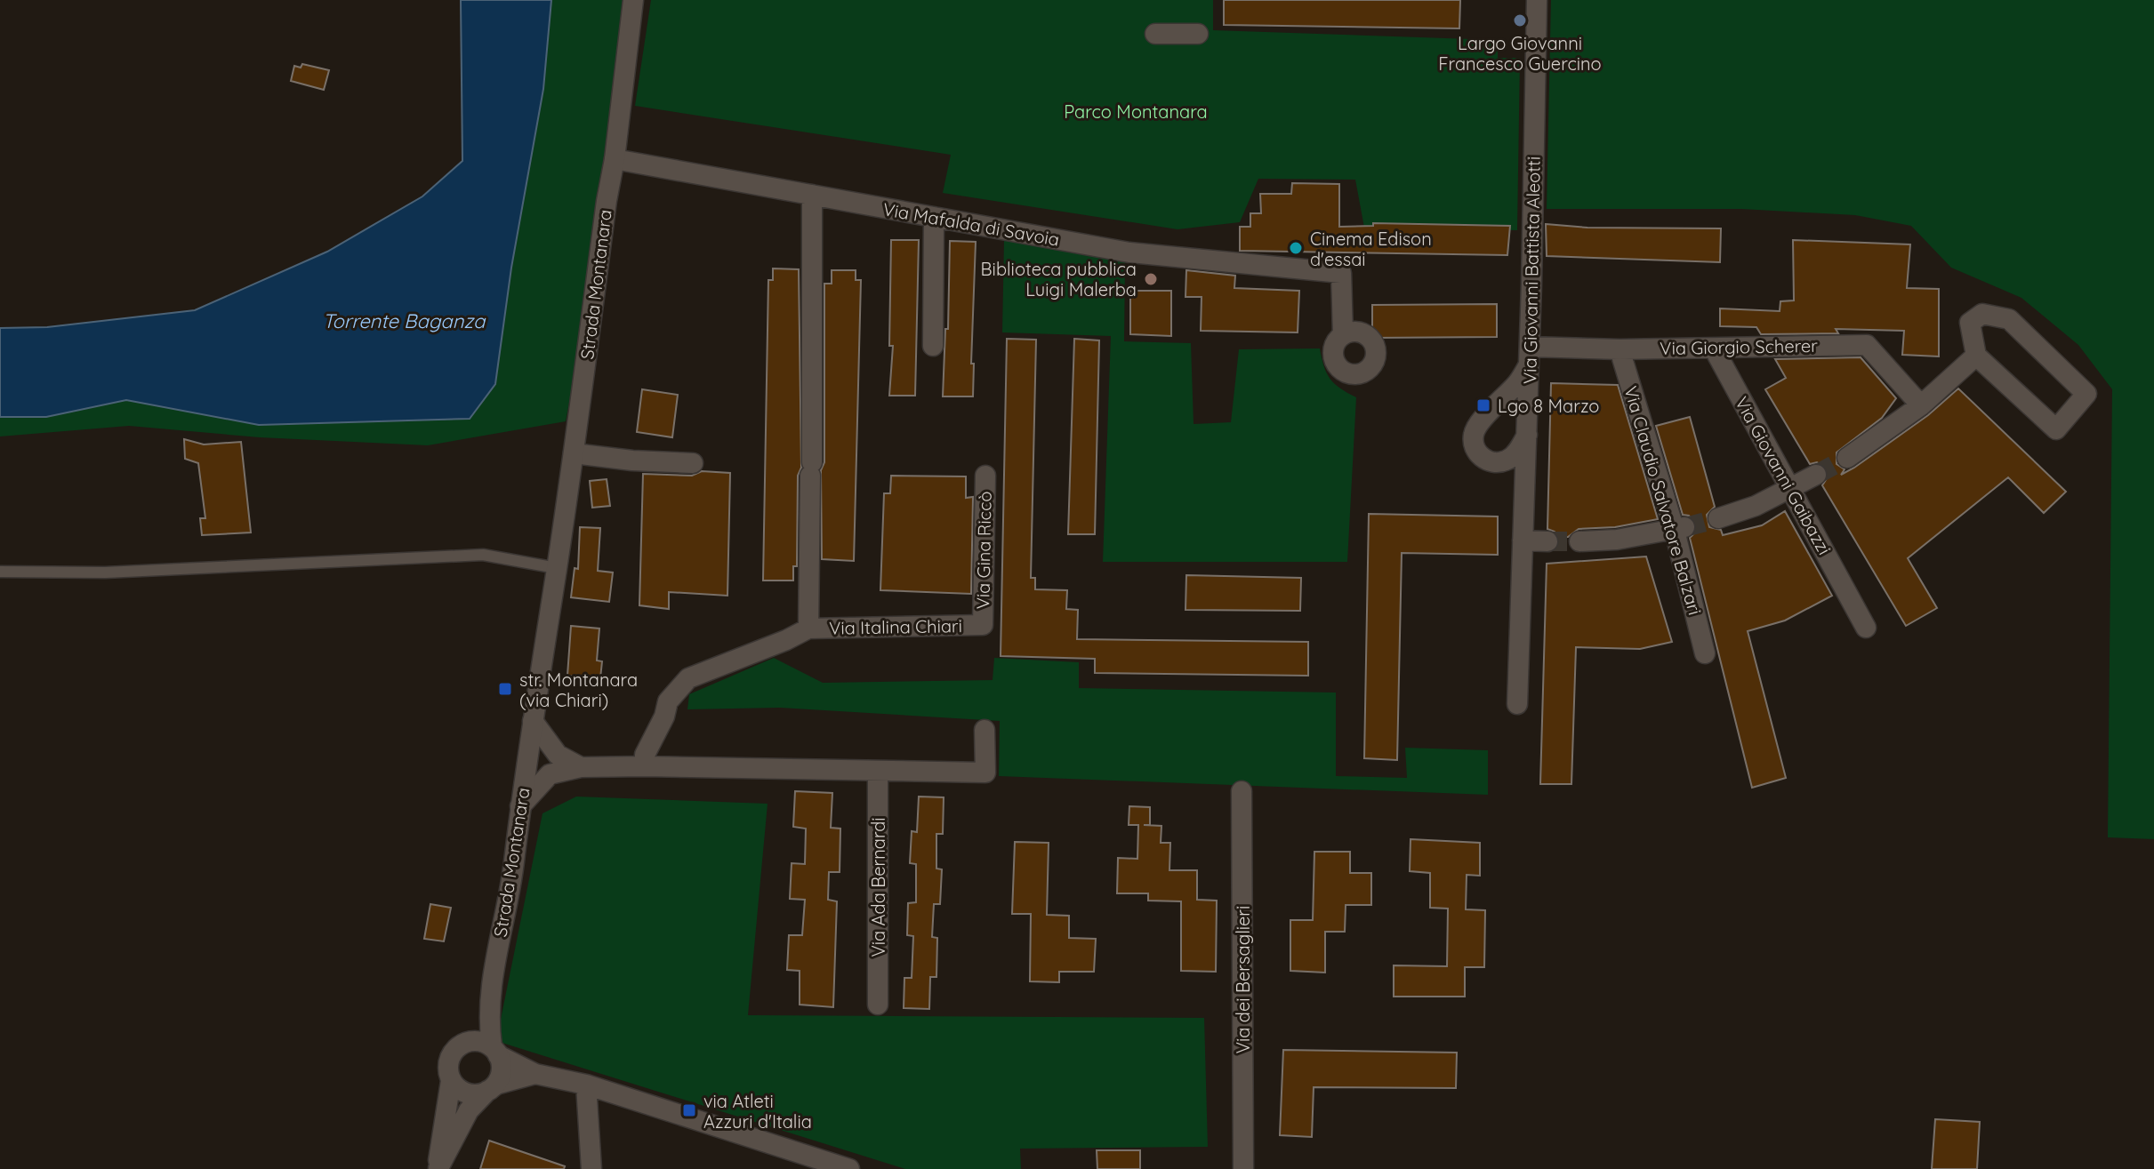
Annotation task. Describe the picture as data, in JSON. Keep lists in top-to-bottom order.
{
  "streets": {
    "street": [
      "Via Mafalda di Savoia",
      "Via Giovanni Battista Aleotti",
      "Strada Montanara",
      "Via Giorgio Scherer",
      "Via Giovanni Gaibazzi",
      "Via Claudio Salvatore Balzari",
      "Via Gina Riccò",
      "Via Italina Chiari",
      "Via Ada Bernardi",
      "Via dei Bersaglieri"
    ]
  },
  "crossings": [
    ["Via Mafalda di Savoia", "Strada Montanara"],
    ["Via Mafalda di Savoia", "Via Italina Chiari"],
    ["Via Giovanni Battista Aleotti", "Via Giorgio Scherer"],
    ["Via Giorgio Scherer", "Via Giovanni Gaibazzi"],
    ["Via Giorgio Scherer", "Via Claudio Salvatore Balzari"],
    ["Via Gina Riccò", "Via Italina Chiari"]
  ],
  "water": ["Torrente Baganza"],
  "parks": ["Parco Montanara"],
  "places": {
    "other": ["Largo Giovanni Francesco Guercino", "Cinema Edison d'essai", "Biblioteca pubblica Luigi Malerba"],
    "transit": ["Lgo 8 Marzo", "str. Montanara (via Chiari)", "via Atleti Azzuri d'Italia"]
  }
}
